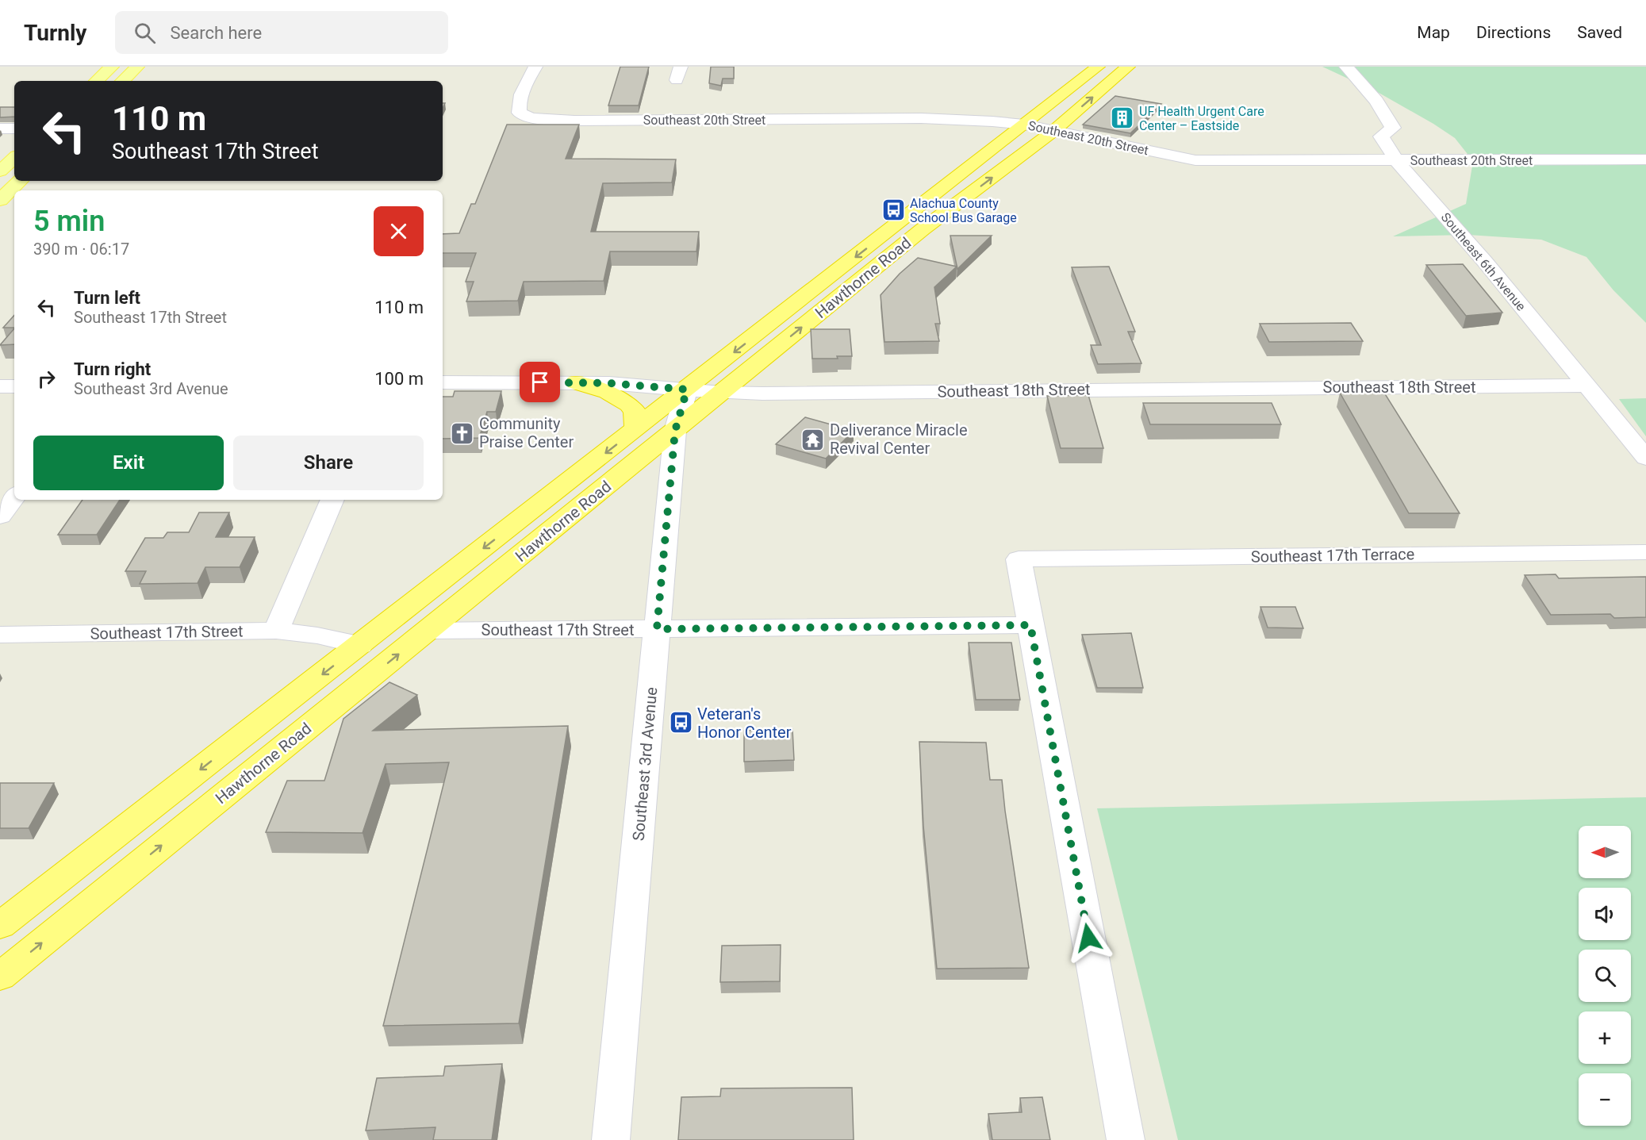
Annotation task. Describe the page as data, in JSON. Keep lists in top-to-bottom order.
{
  "streets": {
    "highway": ["Hawthorne Road"],
    "street": [
      "Southeast 20th Street",
      "Southeast 6th Avenue",
      "Southeast 18th Street",
      "Southeast 17th Terrace",
      "Southeast 17th Street",
      "Southeast 3rd Avenue"
    ]
  },
  "crossings": [
    ["Southeast 20th Street", "Southeast 6th Avenue"],
    ["Southeast 20th Street", "Hawthorne Road"],
    ["Southeast 6th Avenue", "Southeast 18th Street"],
    ["Hawthorne Road", "Southeast 18th Street"],
    ["Hawthorne Road", "Southeast 17th Street"],
    ["Hawthorne Road", "Southeast 3rd Avenue"],
    ["Southeast 18th Street", "Southeast 3rd Avenue"],
    ["Southeast 17th Terrace", "Southeast 17th Street"],
    ["Southeast 17th Street", "Southeast 3rd Avenue"]
  ],
  "places": {
    "building": ["UF Health Urgent Care Center – Eastside"],
    "bus stop": ["Alachua County School Bus Garage", "Veteran's Honor Center"],
    "church": ["Community Praise Center"],
    "temple": ["Deliverance Miracle Revival Center"]
  },
  "north": "left",
  "page": {
    "header": "Turnly",
    "search": "Search here",
    "nav": ["Map", "Directions", "Saved"],
    "turn": ["110 m", "Southeast 17th Street"],
    "heading": ["5 min", "390 m · 06:17"],
    "list": [
      {
        "name": "Turn left",
        "note": "Southeast 17th Street",
        "value": "110 m"
      },
      {
        "name": "Turn right",
        "note": "Southeast 3rd Avenue",
        "value": "100 m"
      }
    ],
    "buttons": ["Exit", "Share"],
    "map_buttons": ["+", "−"]
  }
}
